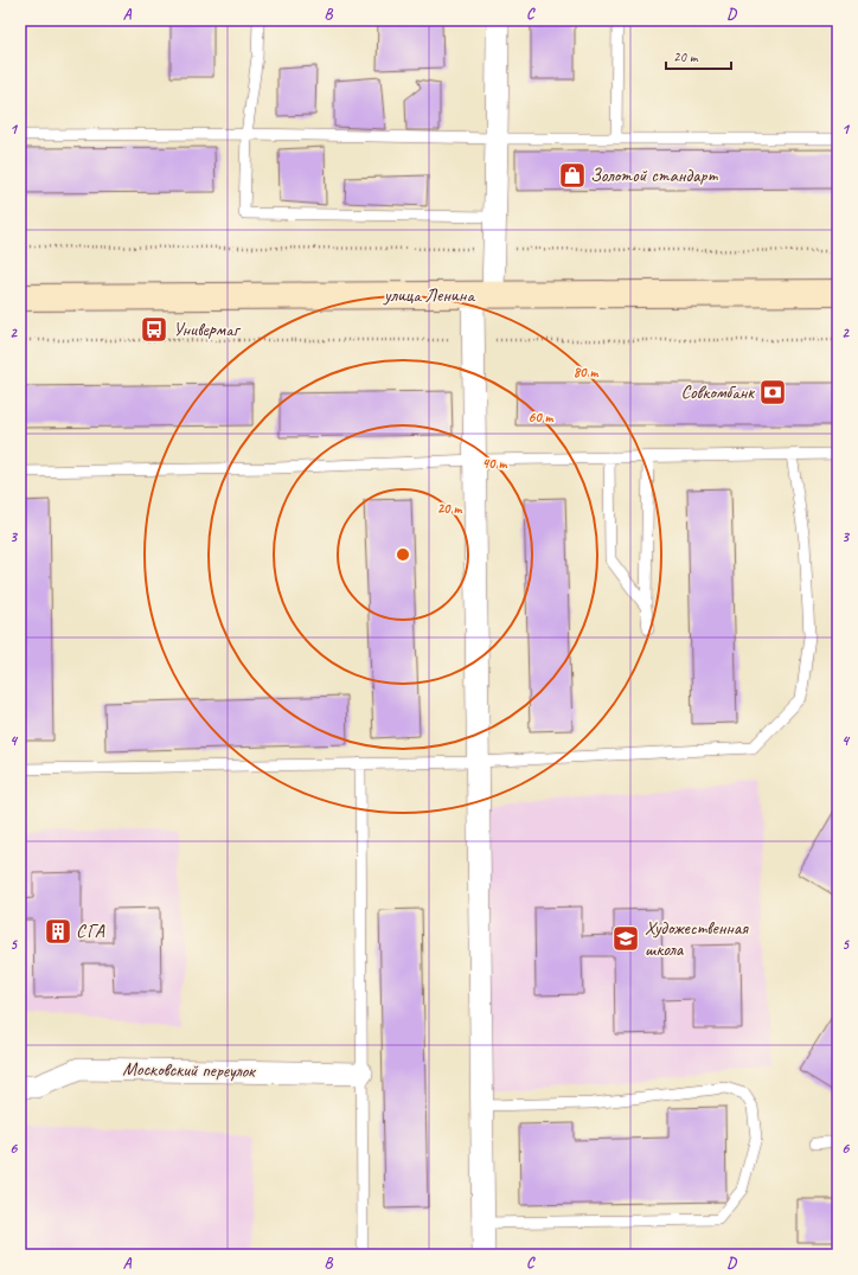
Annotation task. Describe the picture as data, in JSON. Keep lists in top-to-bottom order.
{
  "streets": {
    "main road": ["улица Ленина"],
    "street": ["Московский переулок"]
  },
  "places": {
    "shop": ["Золотой стандарт"],
    "bus stop": ["Универмаг"],
    "bank": ["Совкомбанк"],
    "building": ["СГА"],
    "school or university": ["Художественная школа"]
  },
  "scale_bar": "20 m",
  "grid": {
    "columns": [
      "A",
      "B",
      "C",
      "D"
    ],
    "rows": [
      "1",
      "2",
      "3",
      "4",
      "5",
      "6"
    ]
  },
  "rings": [
    "80 m",
    "60 m",
    "40 m",
    "20 m"
  ]
}
